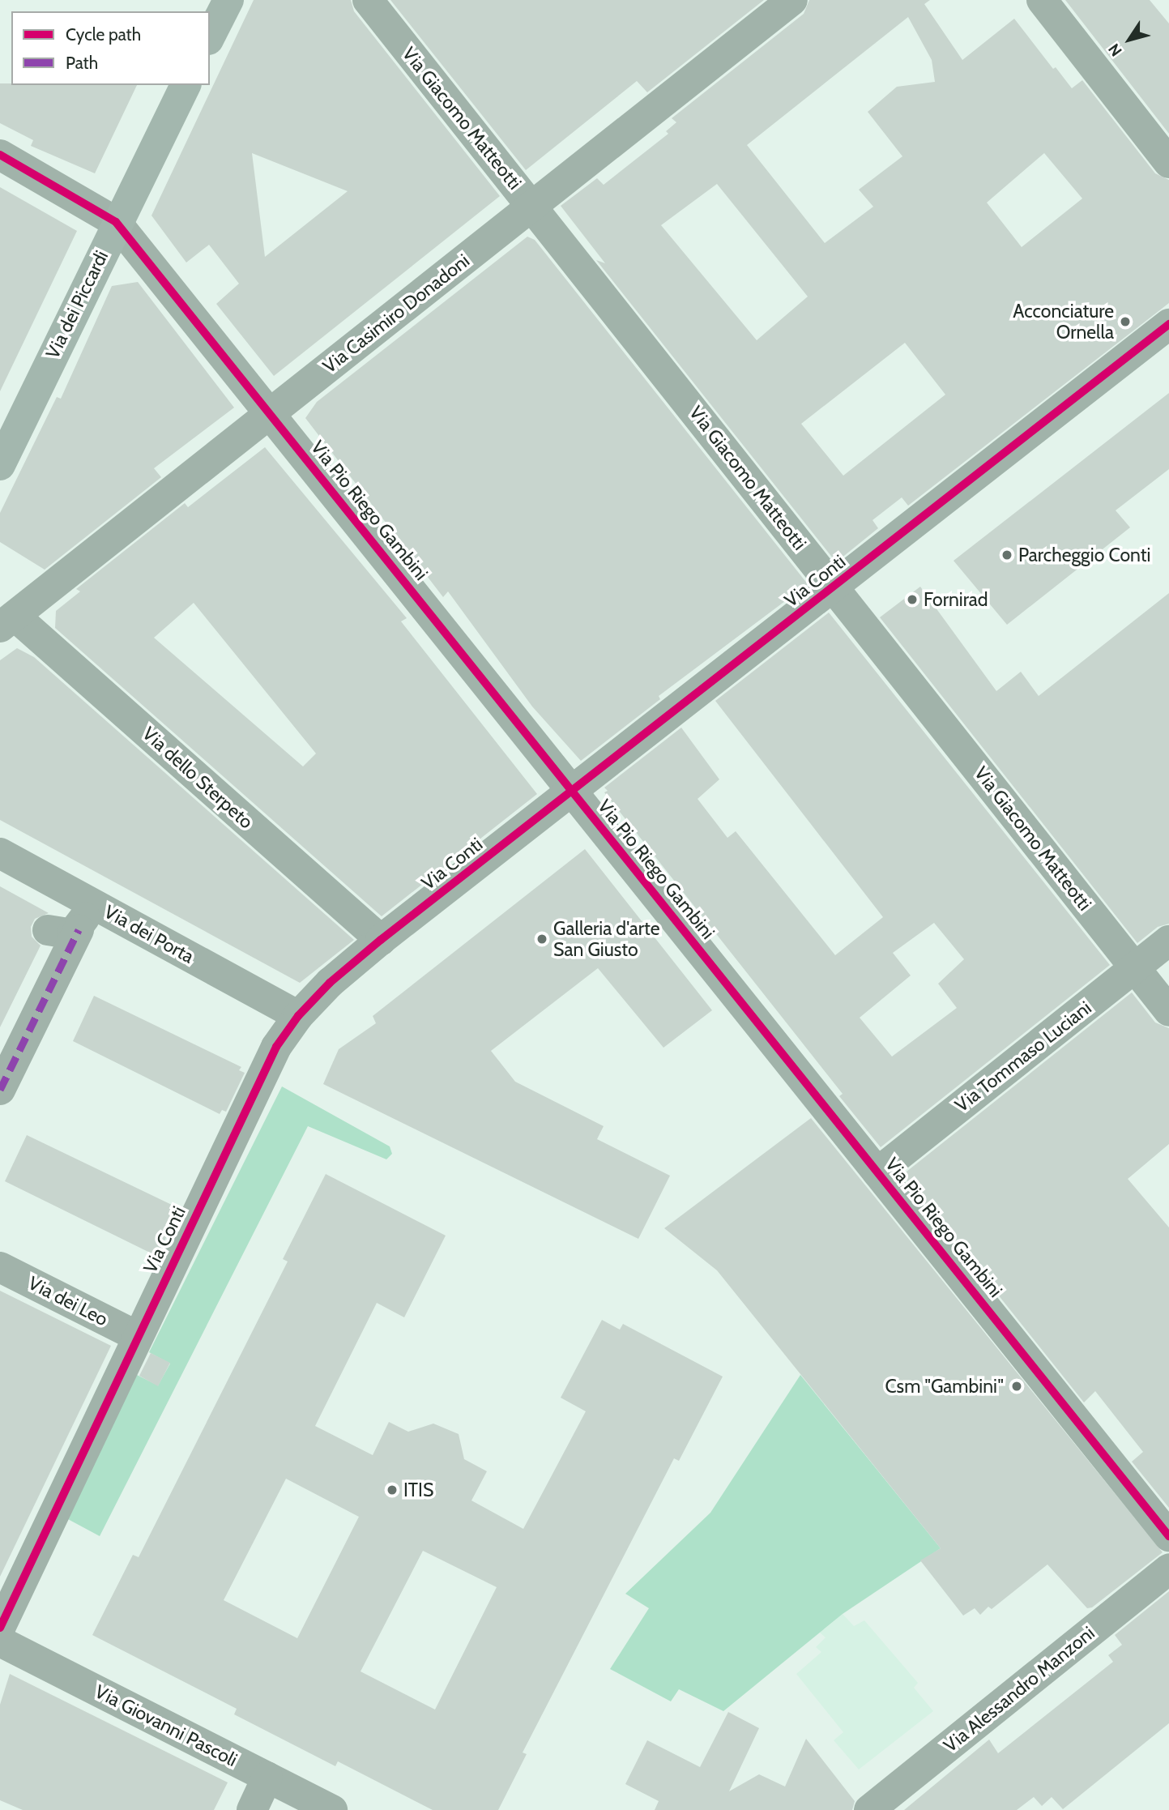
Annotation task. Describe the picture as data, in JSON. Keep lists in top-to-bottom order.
{
  "streets": {
    "main road": ["Via dei Piccardi"],
    "street": [
      "Via Giacomo Matteotti",
      "Via Casimiro Donadoni",
      "Via Pio Riego Gambini",
      "Via Conti",
      "Via dello Sterpeto",
      "Via dei Porta",
      "Via Tommaso Luciani",
      "Via dei Leo",
      "Via Alessandro Manzoni",
      "Via Giovanni Pascoli"
    ]
  },
  "crossings": [
    ["Via Giacomo Matteotti", "Via Casimiro Donadoni"],
    ["Via Giacomo Matteotti", "Via Conti"],
    ["Via Giacomo Matteotti", "Via Tommaso Luciani"],
    ["Via dei Piccardi", "Via Pio Riego Gambini"],
    ["Via Casimiro Donadoni", "Via Pio Riego Gambini"],
    ["Via Casimiro Donadoni", "Via dello Sterpeto"],
    ["Via Pio Riego Gambini", "Via Conti"],
    ["Via Pio Riego Gambini", "Via Tommaso Luciani"],
    ["Via Conti", "Via dello Sterpeto"],
    ["Via Conti", "Via dei Porta"],
    ["Via Conti", "Via dei Leo"]
  ],
  "places": [
    "Acconciature Ornella",
    "Parcheggio Conti",
    "Fornirad",
    "Galleria d'arte San Giusto",
    "Csm \"Gambini\"",
    "ITIS"
  ],
  "legend": ["Cycle path", "Path"],
  "north": "bottom left"
}
